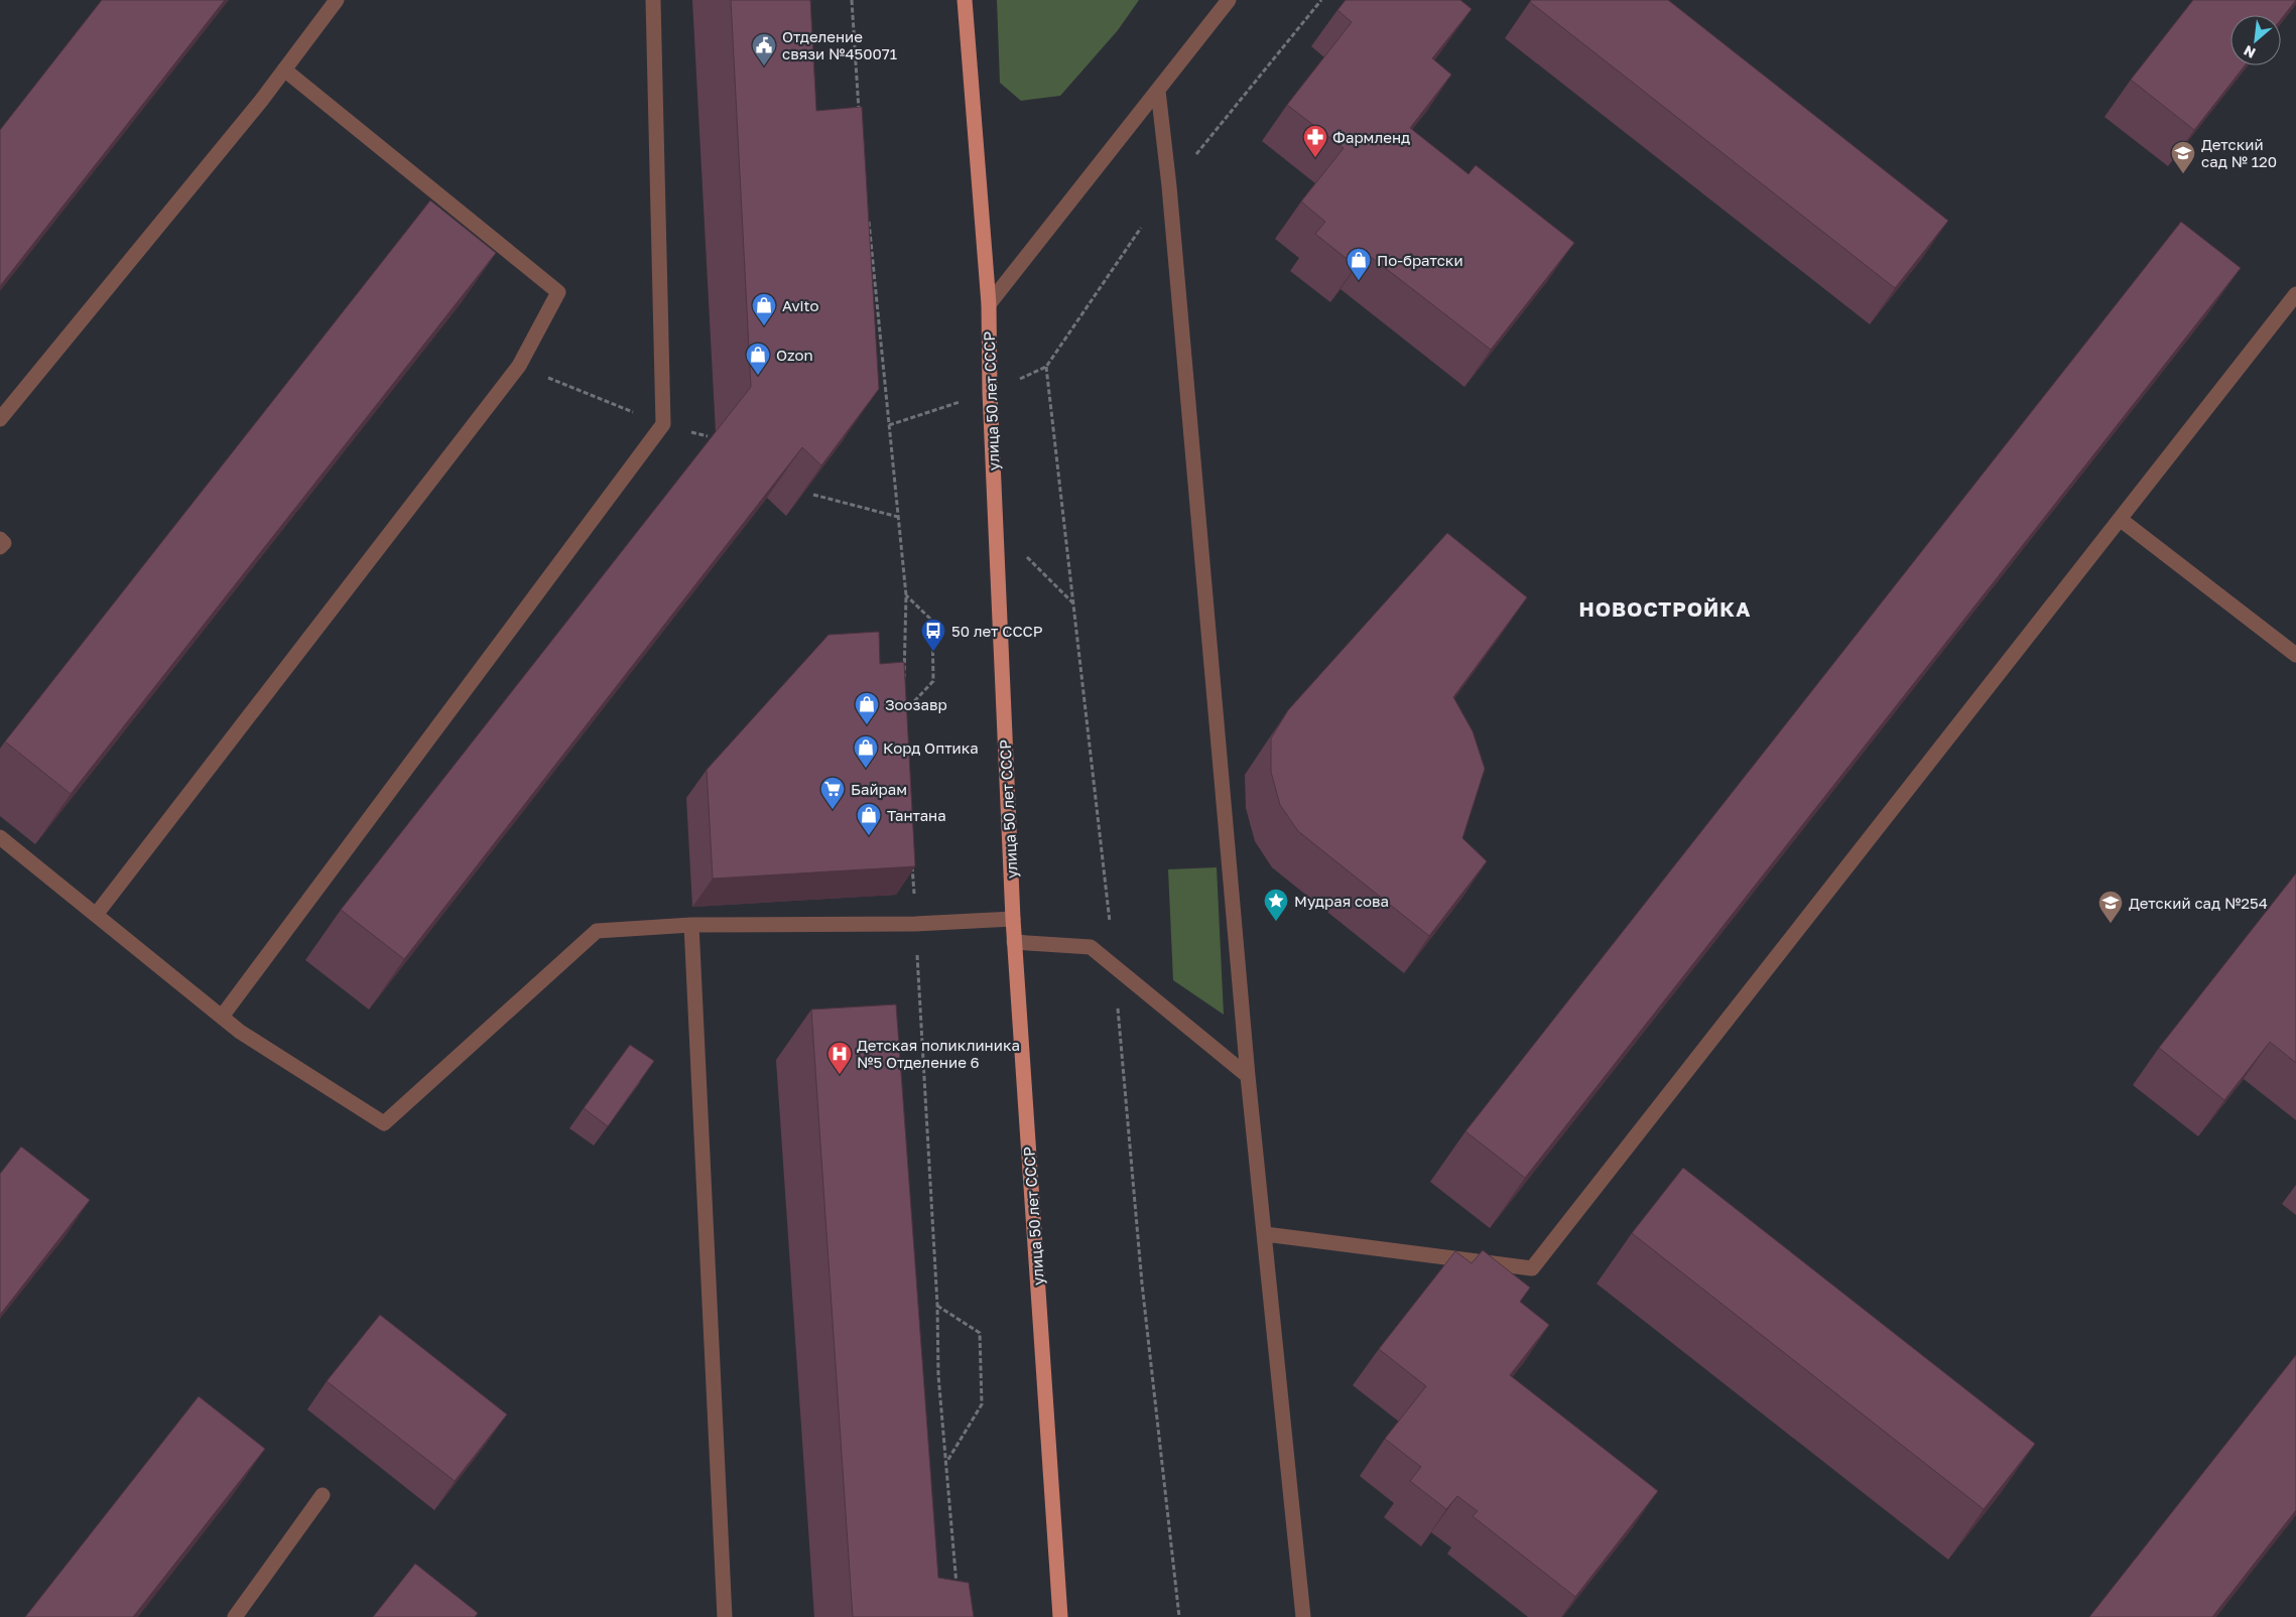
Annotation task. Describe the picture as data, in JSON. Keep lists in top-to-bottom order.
{
  "streets": {
    "main road": ["улица 50 лет СССР"]
  },
  "districts": ["НОВОСТРОЙКА"],
  "places": {
    "public building": ["Отделение связи №450071"],
    "pharmacy": ["Фармленд"],
    "school or university": ["Детский сад № 120", "Детский сад №254"],
    "shop": [
      "По-братски",
      "Avito",
      "Ozon",
      "Зоозавр",
      "Корд Оптика",
      "Тантана"
    ],
    "bus stop": ["50 лет СССР"],
    "supermarket": ["Байрам"],
    "place": ["Мудрая сова"],
    "hospital": ["Детская поликлиника №5 Отделение 6"]
  },
  "north": "bottom left"
}
